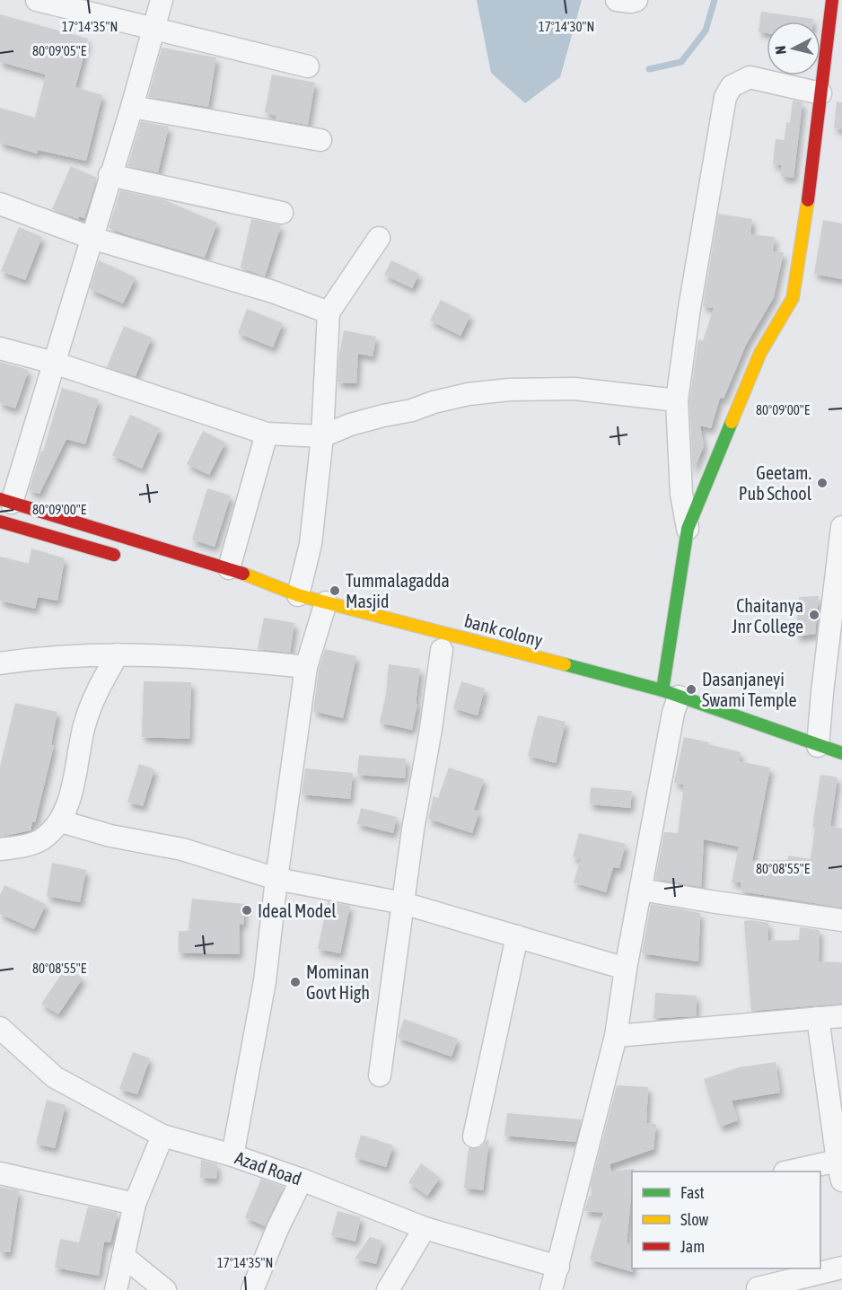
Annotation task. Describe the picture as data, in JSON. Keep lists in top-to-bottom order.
{
  "streets": {
    "main road": ["bank colony"],
    "street": ["Azad Road"]
  },
  "places": [
    "Geetam. Pub School",
    "Tummalagadda Masjid",
    "Chaitanya Jnr College",
    "Dasanjaneyi Swami Temple",
    "Ideal Model",
    "Mominan Govt High"
  ],
  "legend": ["Fast", "Slow", "Jam"],
  "north": "left",
  "coordinates": [
    "17°14'35\"N",
    "17°14'30\"N",
    "80°09'05\"E",
    "80°09'00\"E",
    "80°08'55\"E"
  ]
}
